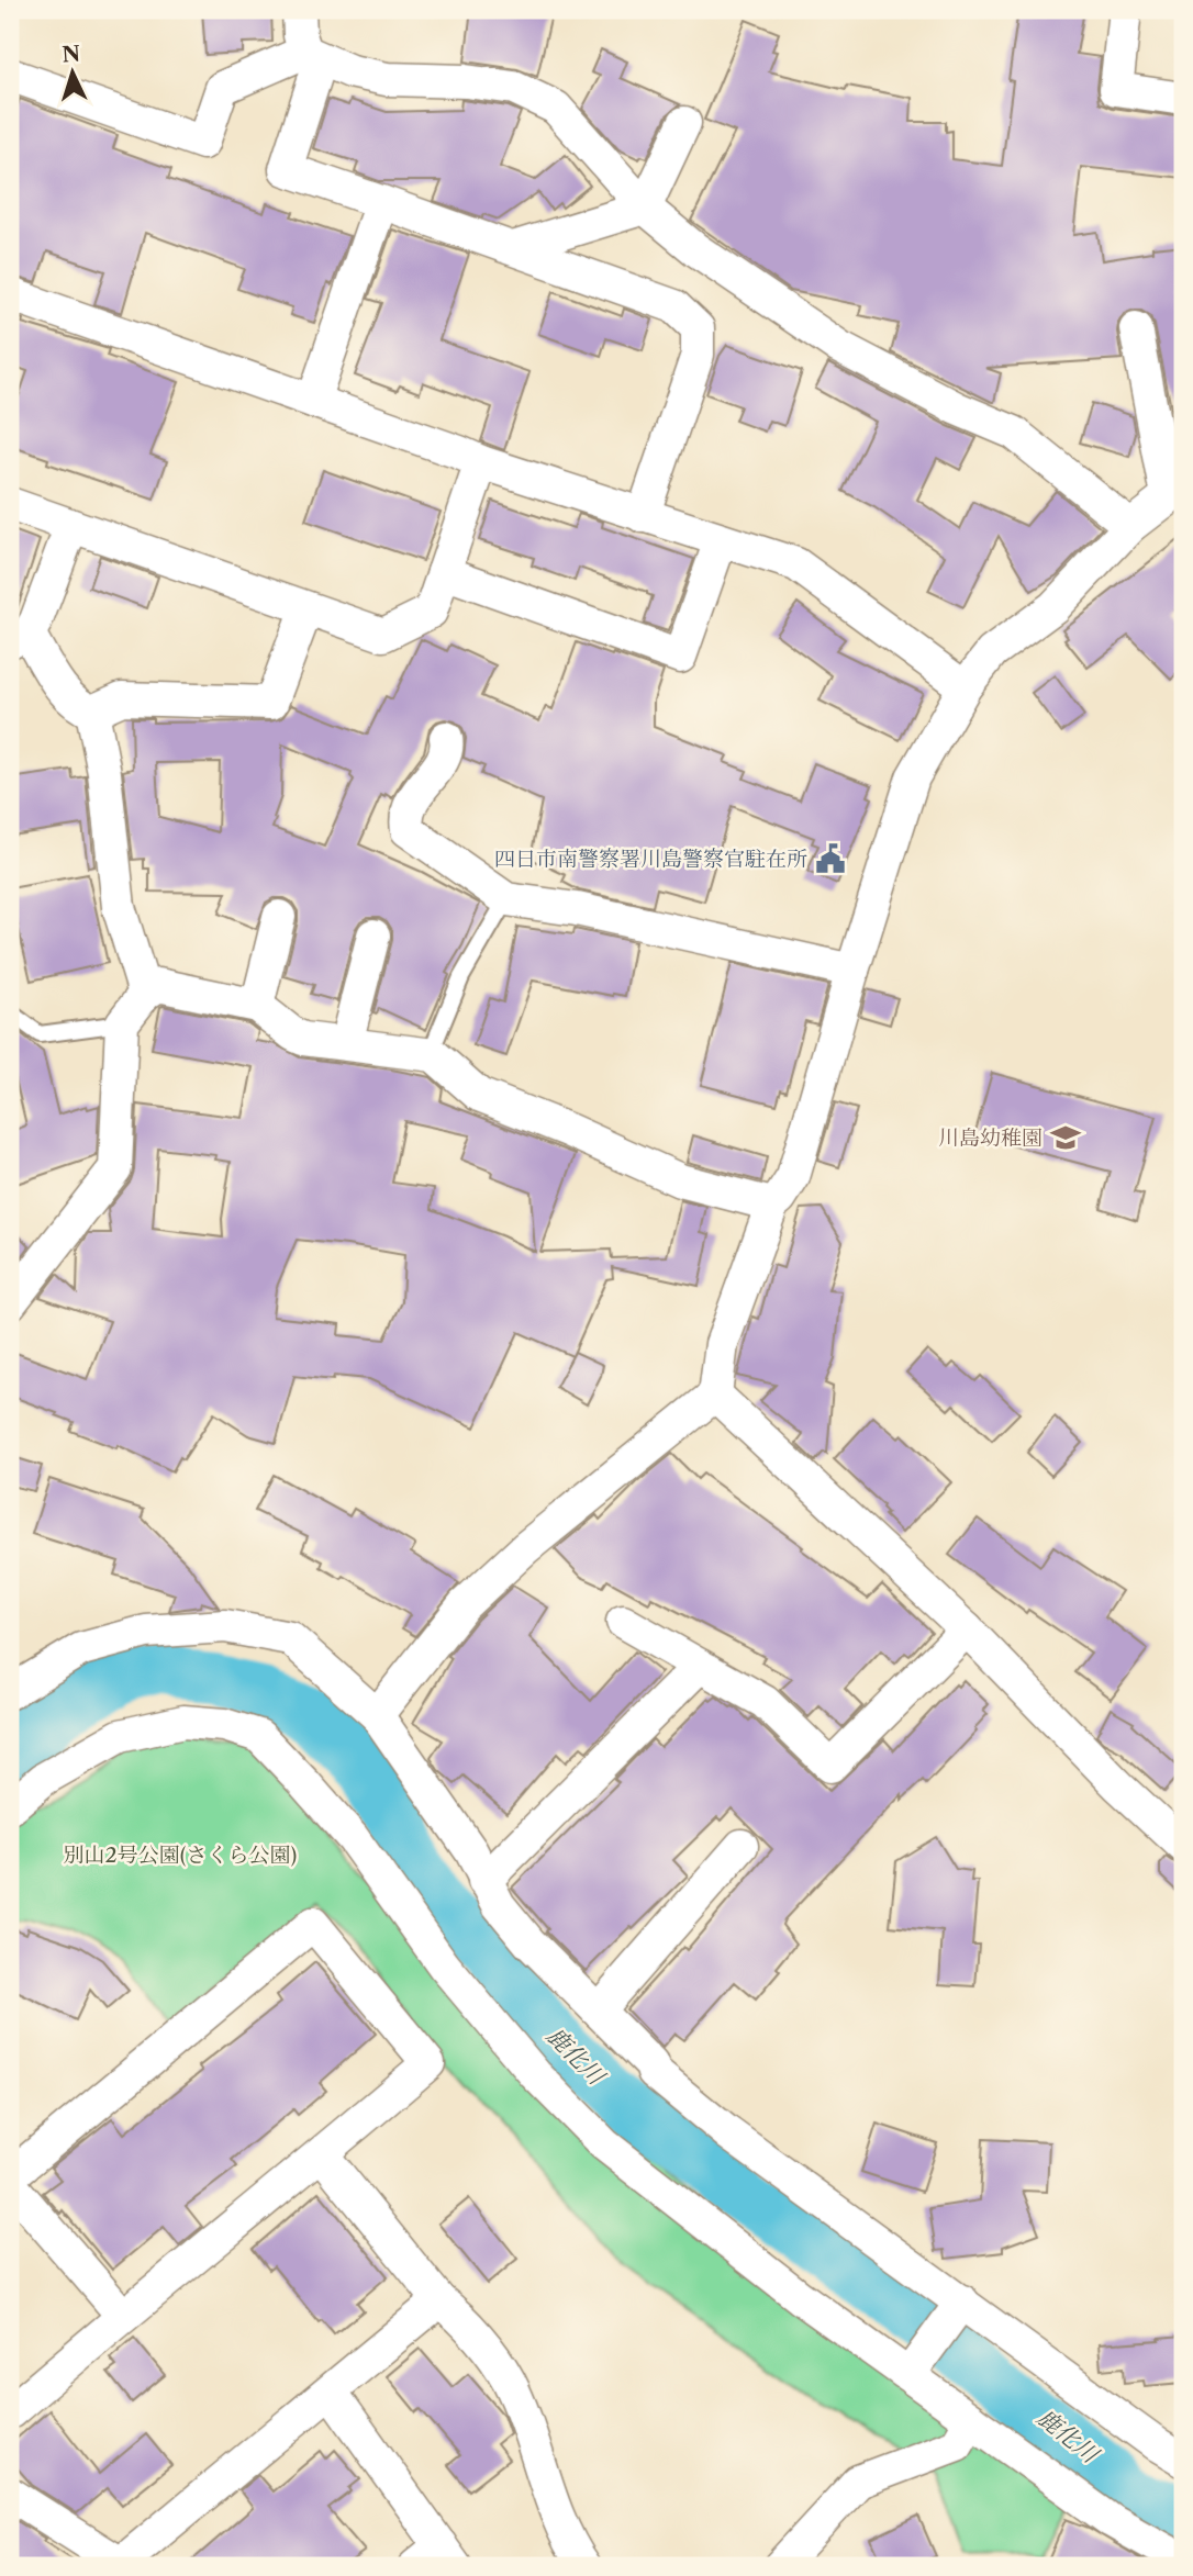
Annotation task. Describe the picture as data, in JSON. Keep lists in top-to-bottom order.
{
  "water": ["鹿化川"],
  "parks": ["別山2号公園(さくら公園)"],
  "places": {
    "public building": ["四日市南警察署川島警察官駐在所"],
    "school or university": ["川島幼稚園"]
  },
  "north": "top"
}
